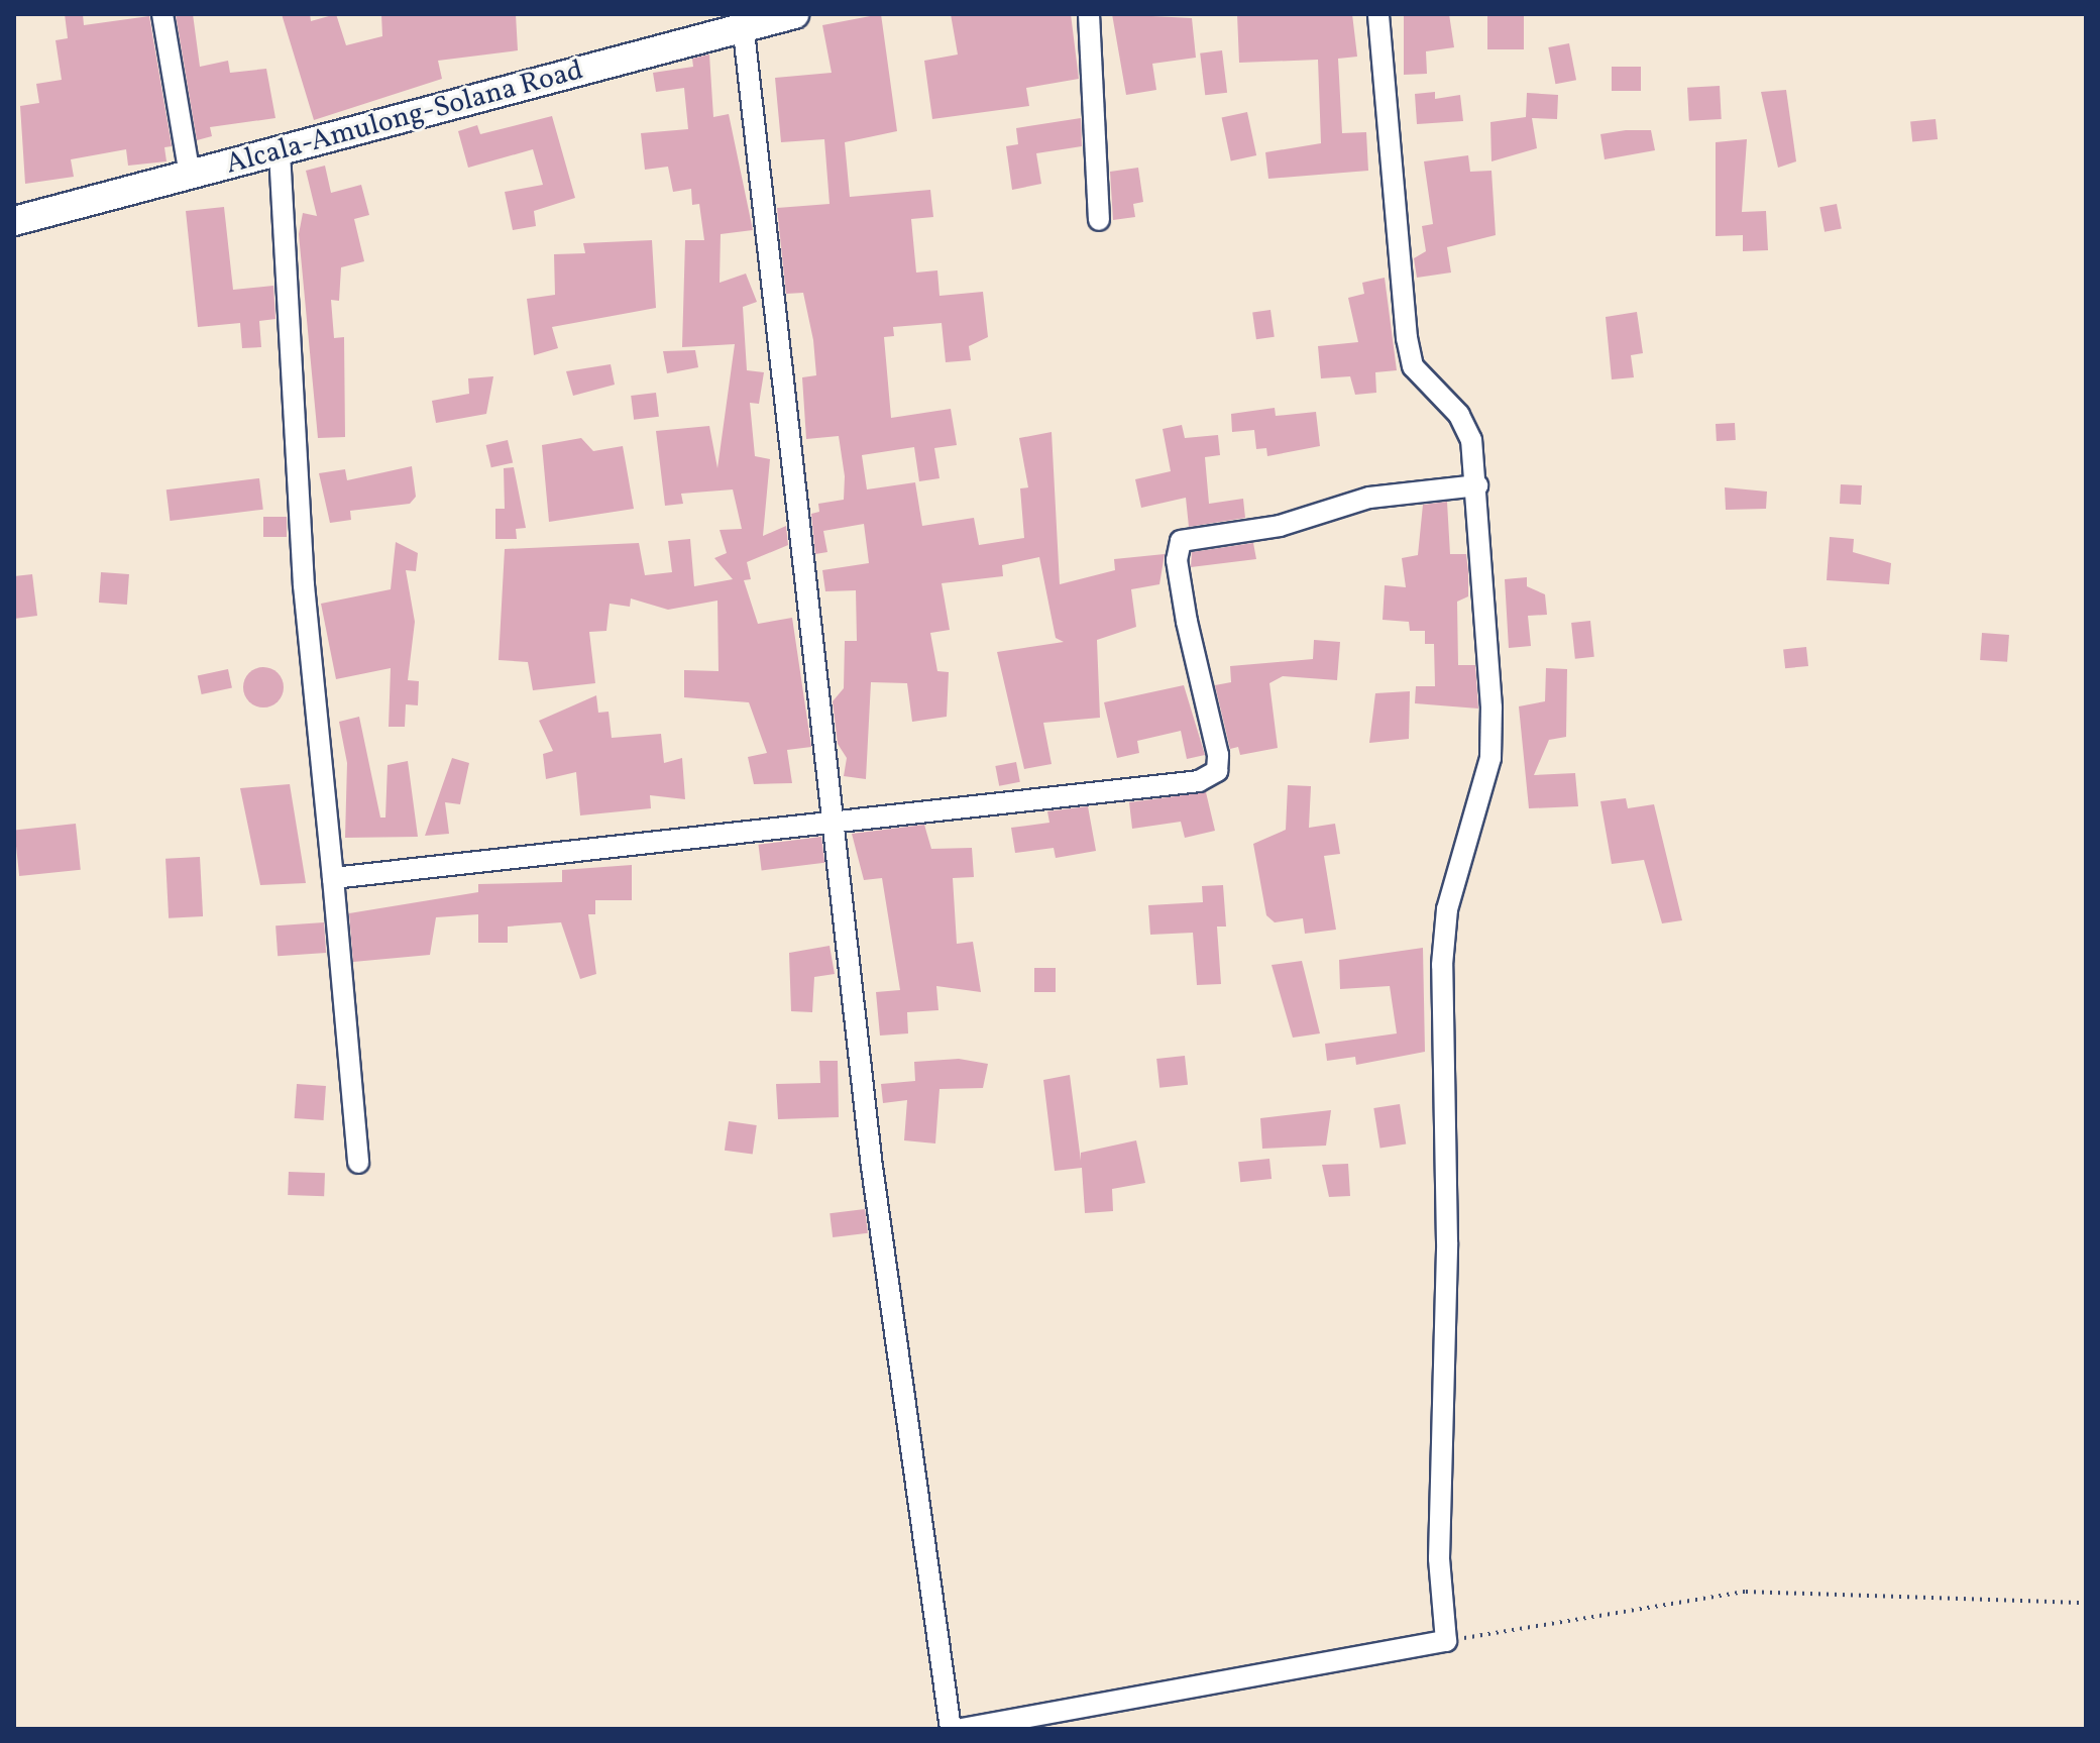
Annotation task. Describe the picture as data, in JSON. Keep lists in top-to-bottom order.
{
  "streets": {
    "main road": ["Alcala-Amulong-Solana Road"]
  }
}
